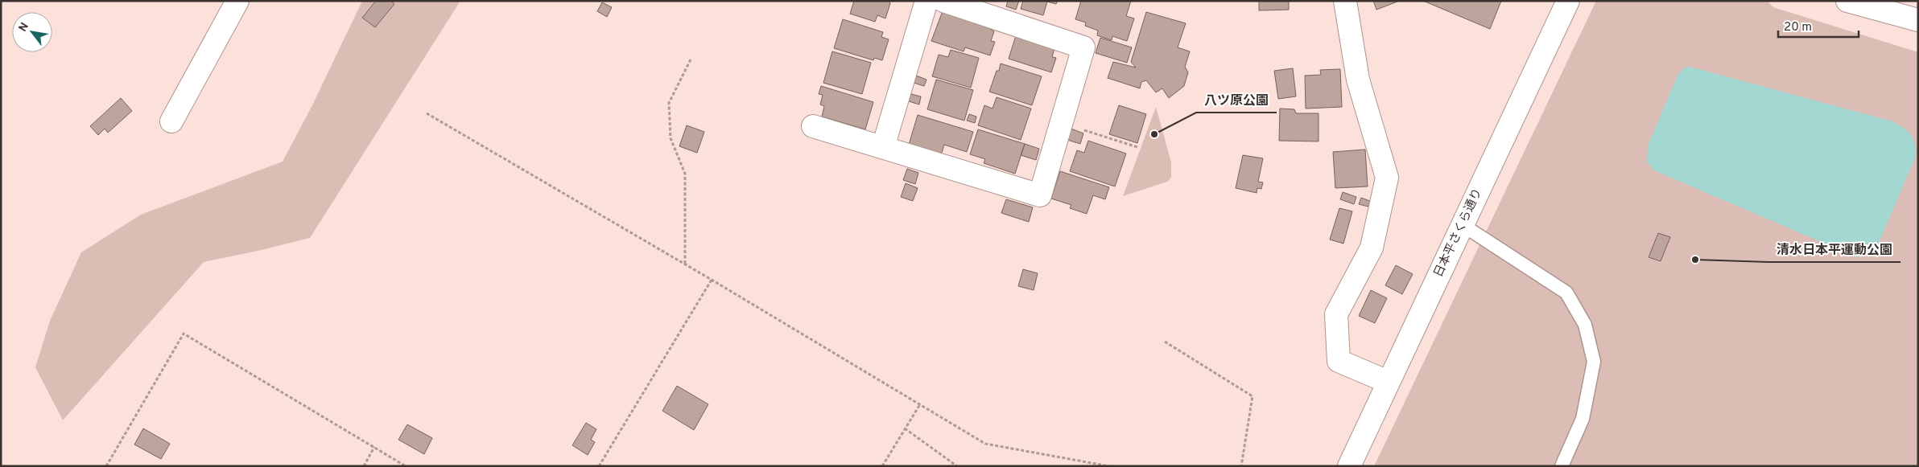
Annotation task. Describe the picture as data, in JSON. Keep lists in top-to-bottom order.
{
  "streets": {
    "street": ["日本平さくら通り"]
  },
  "places": ["八ツ原公園", "清水日本平運動公園"],
  "scale_bar": "20 m",
  "north": "top left"
}
